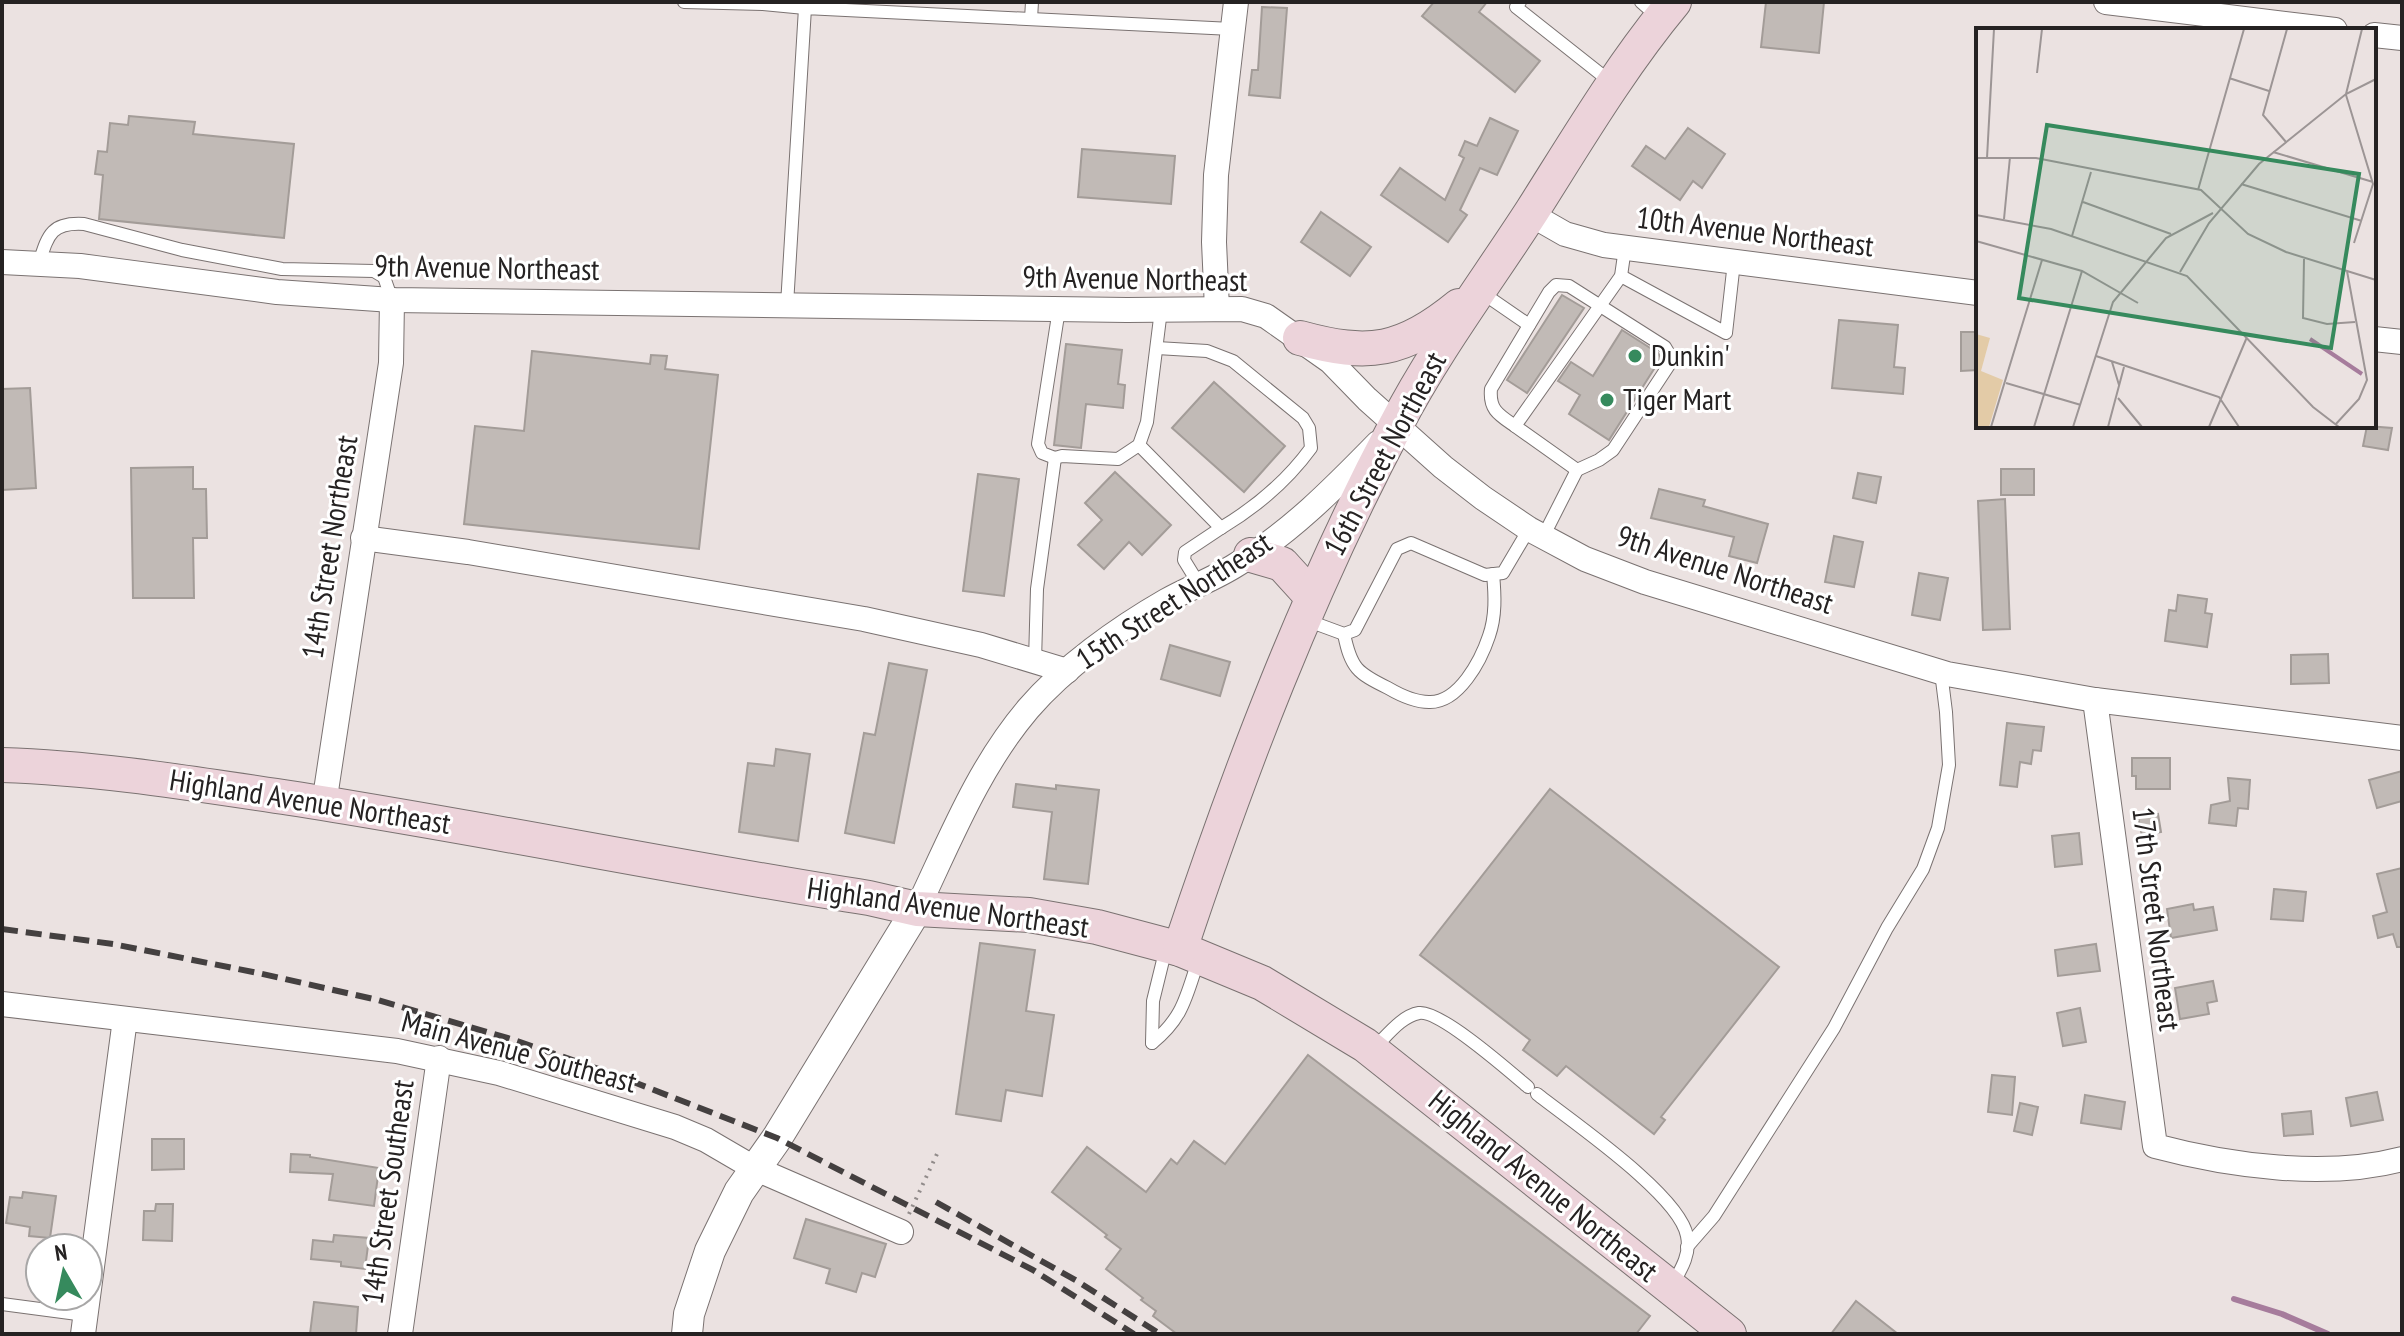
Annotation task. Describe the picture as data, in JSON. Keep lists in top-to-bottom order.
{
  "streets": {
    "main road": ["16th Street Northeast", "Highland Avenue Northeast"],
    "street": [
      "10th Avenue Northeast",
      "9th Avenue Northeast",
      "14th Street Northeast",
      "15th Street Northeast",
      "17th Street Northeast",
      "Main Avenue Southeast",
      "14th Street Southeast"
    ]
  },
  "crossings": [
    ["10th Avenue Northeast", "16th Street Northeast"],
    ["9th Avenue Northeast", "16th Street Northeast"],
    ["9th Avenue Northeast", "14th Street Northeast"],
    ["9th Avenue Northeast", "15th Street Northeast"],
    ["9th Avenue Northeast", "17th Street Northeast"],
    ["16th Street Northeast", "15th Street Northeast"],
    ["16th Street Northeast", "Highland Avenue Northeast"],
    ["14th Street Northeast", "Highland Avenue Northeast"],
    ["15th Street Northeast", "Highland Avenue Northeast"],
    ["15th Street Northeast", "Main Avenue Southeast"],
    ["Main Avenue Southeast", "14th Street Southeast"]
  ],
  "places": ["Dunkin'", "Tiger Mart"],
  "north": "top"
}
